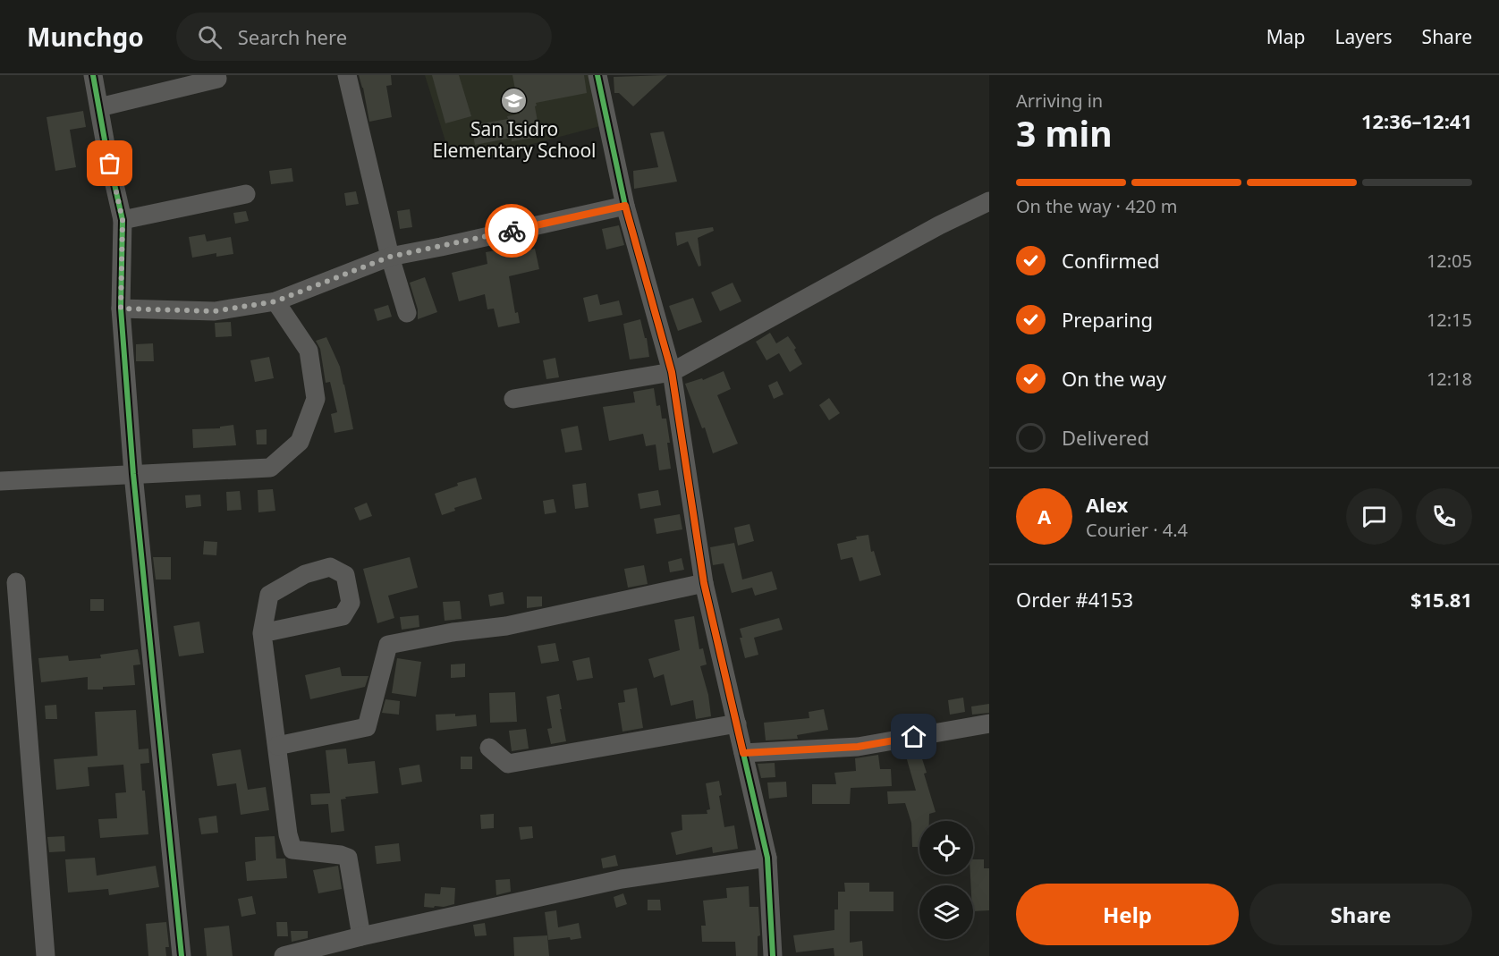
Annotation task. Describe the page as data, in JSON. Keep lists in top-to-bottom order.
{
  "places": {
    "school or university": ["San Isidro Elementary School"]
  },
  "page": {
    "header": "Munchgo",
    "search": "Search here",
    "nav": ["Map", "Layers", "Share"],
    "heading": ["3 min", "Arriving in", "12:36–12:41"],
    "panel": [
      "Alex",
      "Courier · 4.4",
      "Order #4153",
      "$15.81"
    ],
    "bar": "On the way · 420 m",
    "list": [
      ["Confirmed", "12:05"],
      ["Preparing", "12:15"],
      ["On the way", "12:18"],
      "Delivered"
    ],
    "round": "A",
    "buttons": ["Help", "Share"]
  }
}
